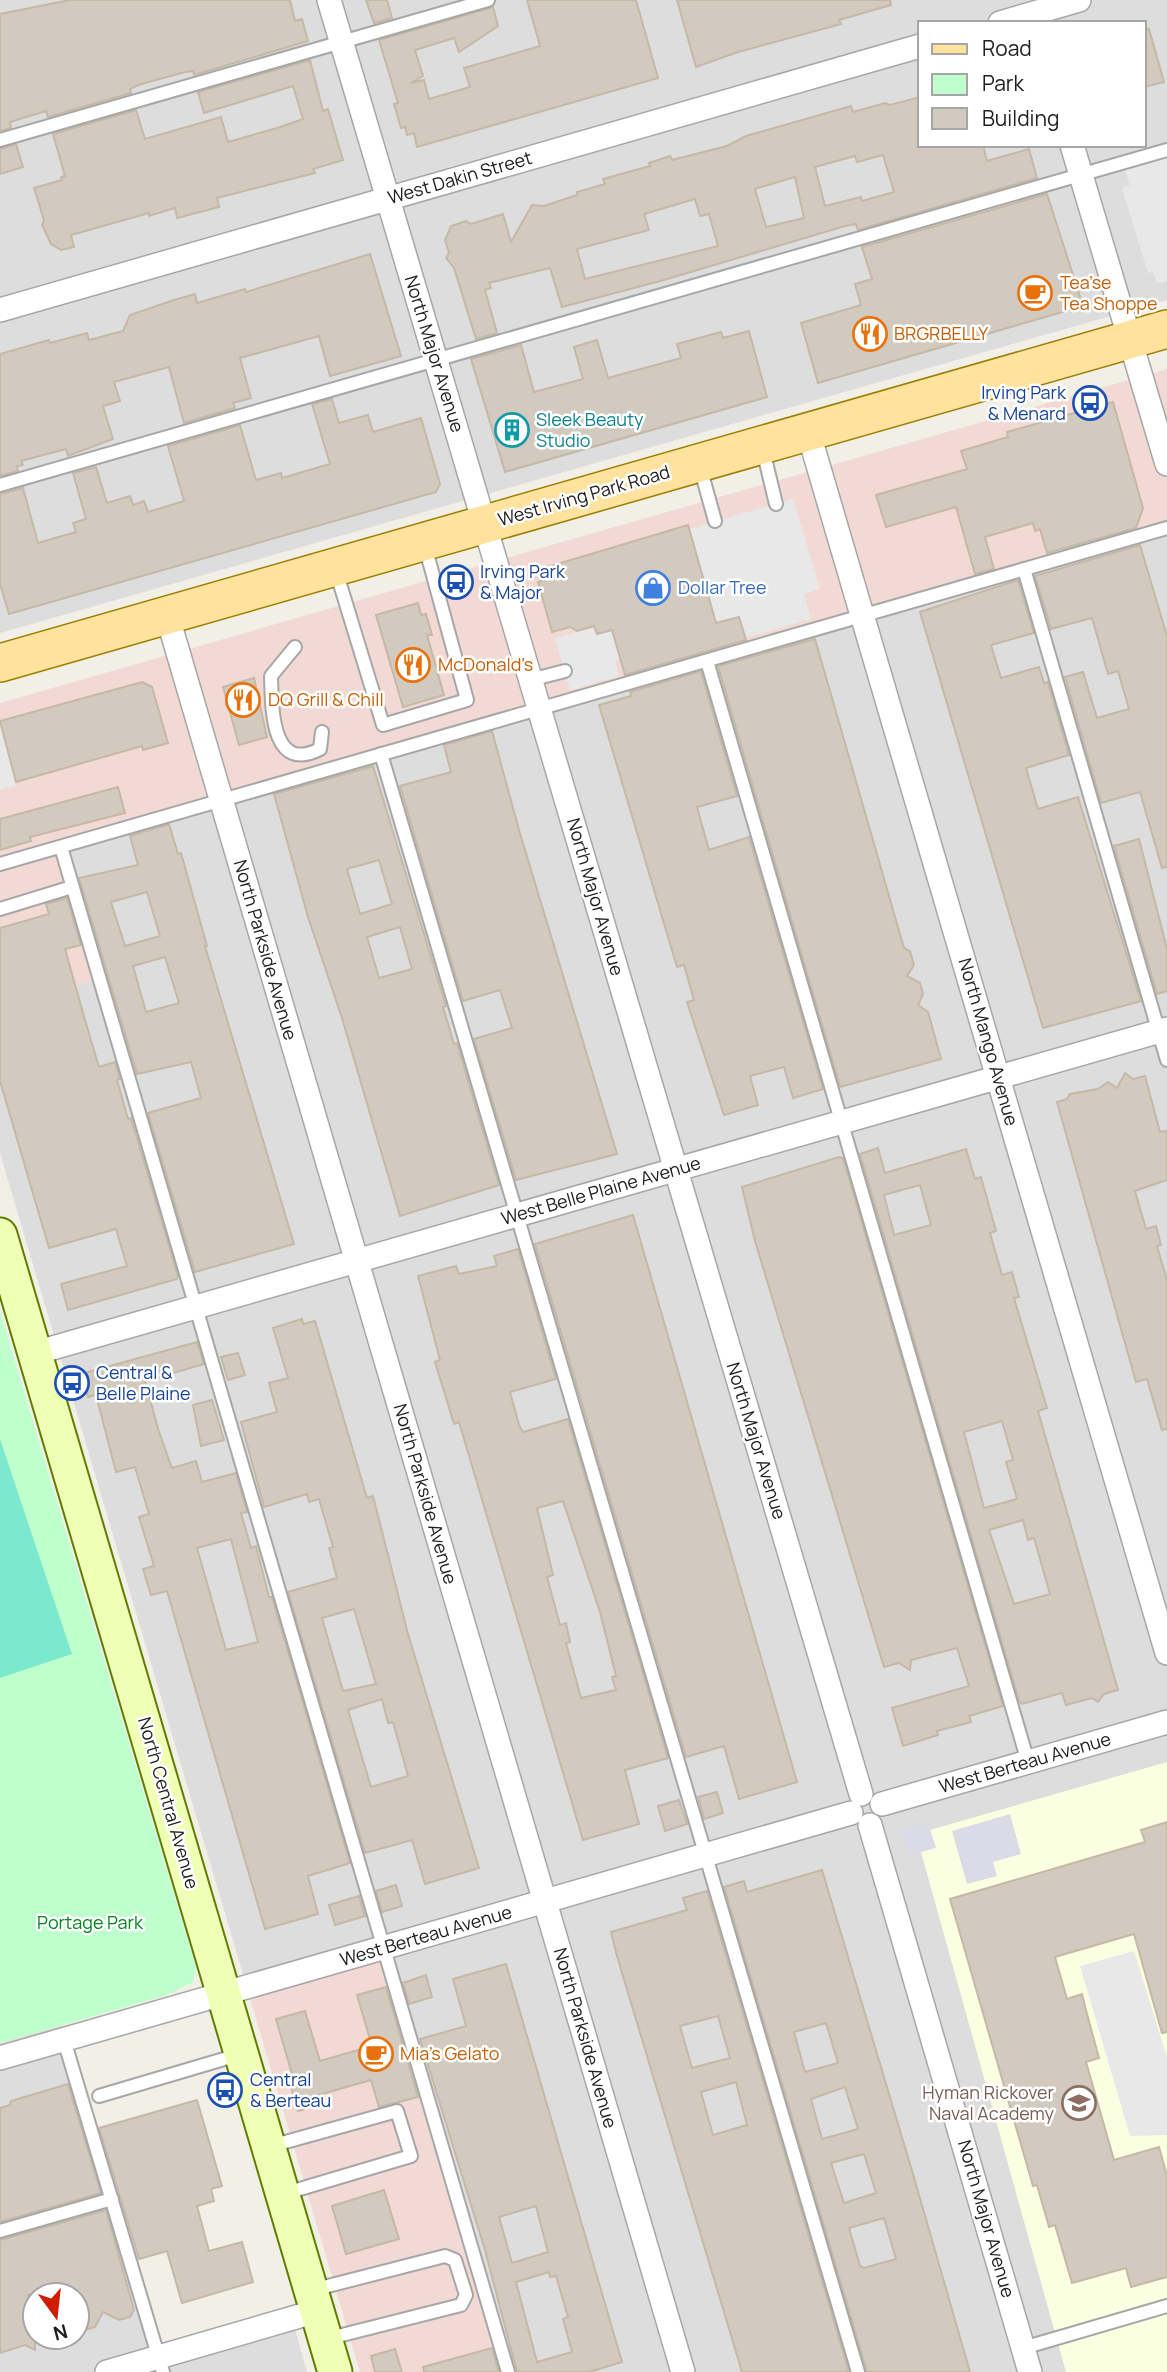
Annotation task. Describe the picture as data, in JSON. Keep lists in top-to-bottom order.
{
  "streets": {
    "main road": ["West Irving Park Road", "North Central Avenue"],
    "street": [
      "West Dakin Street",
      "North Major Avenue",
      "North Parkside Avenue",
      "North Mango Avenue",
      "West Belle Plaine Avenue",
      "West Berteau Avenue"
    ]
  },
  "crossings": [
    ["West Dakin Street", "North Major Avenue"],
    ["North Major Avenue", "West Irving Park Road"],
    ["North Major Avenue", "West Belle Plaine Avenue"],
    ["North Major Avenue", "West Berteau Avenue"],
    ["West Irving Park Road", "North Parkside Avenue"],
    ["West Irving Park Road", "North Mango Avenue"],
    ["North Parkside Avenue", "West Belle Plaine Avenue"],
    ["North Parkside Avenue", "West Berteau Avenue"],
    ["North Mango Avenue", "West Belle Plaine Avenue"],
    ["West Belle Plaine Avenue", "North Central Avenue"],
    ["West Berteau Avenue", "North Central Avenue"]
  ],
  "parks": ["Portage Park"],
  "places": {
    "cafe": ["Tea’se Tea Shoppe", "Mia's Gelato"],
    "restaurant": ["BRGRBELLY", "McDonald's", "DQ Grill & Chill"],
    "bus stop": [
      "Irving Park & Menard",
      "Irving Park & Major",
      "Central & Belle Plaine",
      "Central & Berteau"
    ],
    "building": ["Sleek Beauty Studio"],
    "shop": ["Dollar Tree"],
    "school or university": ["Hyman Rickover Naval Academy"]
  },
  "legend": ["Road", "Park", "Building"],
  "north": "bottom"
}
